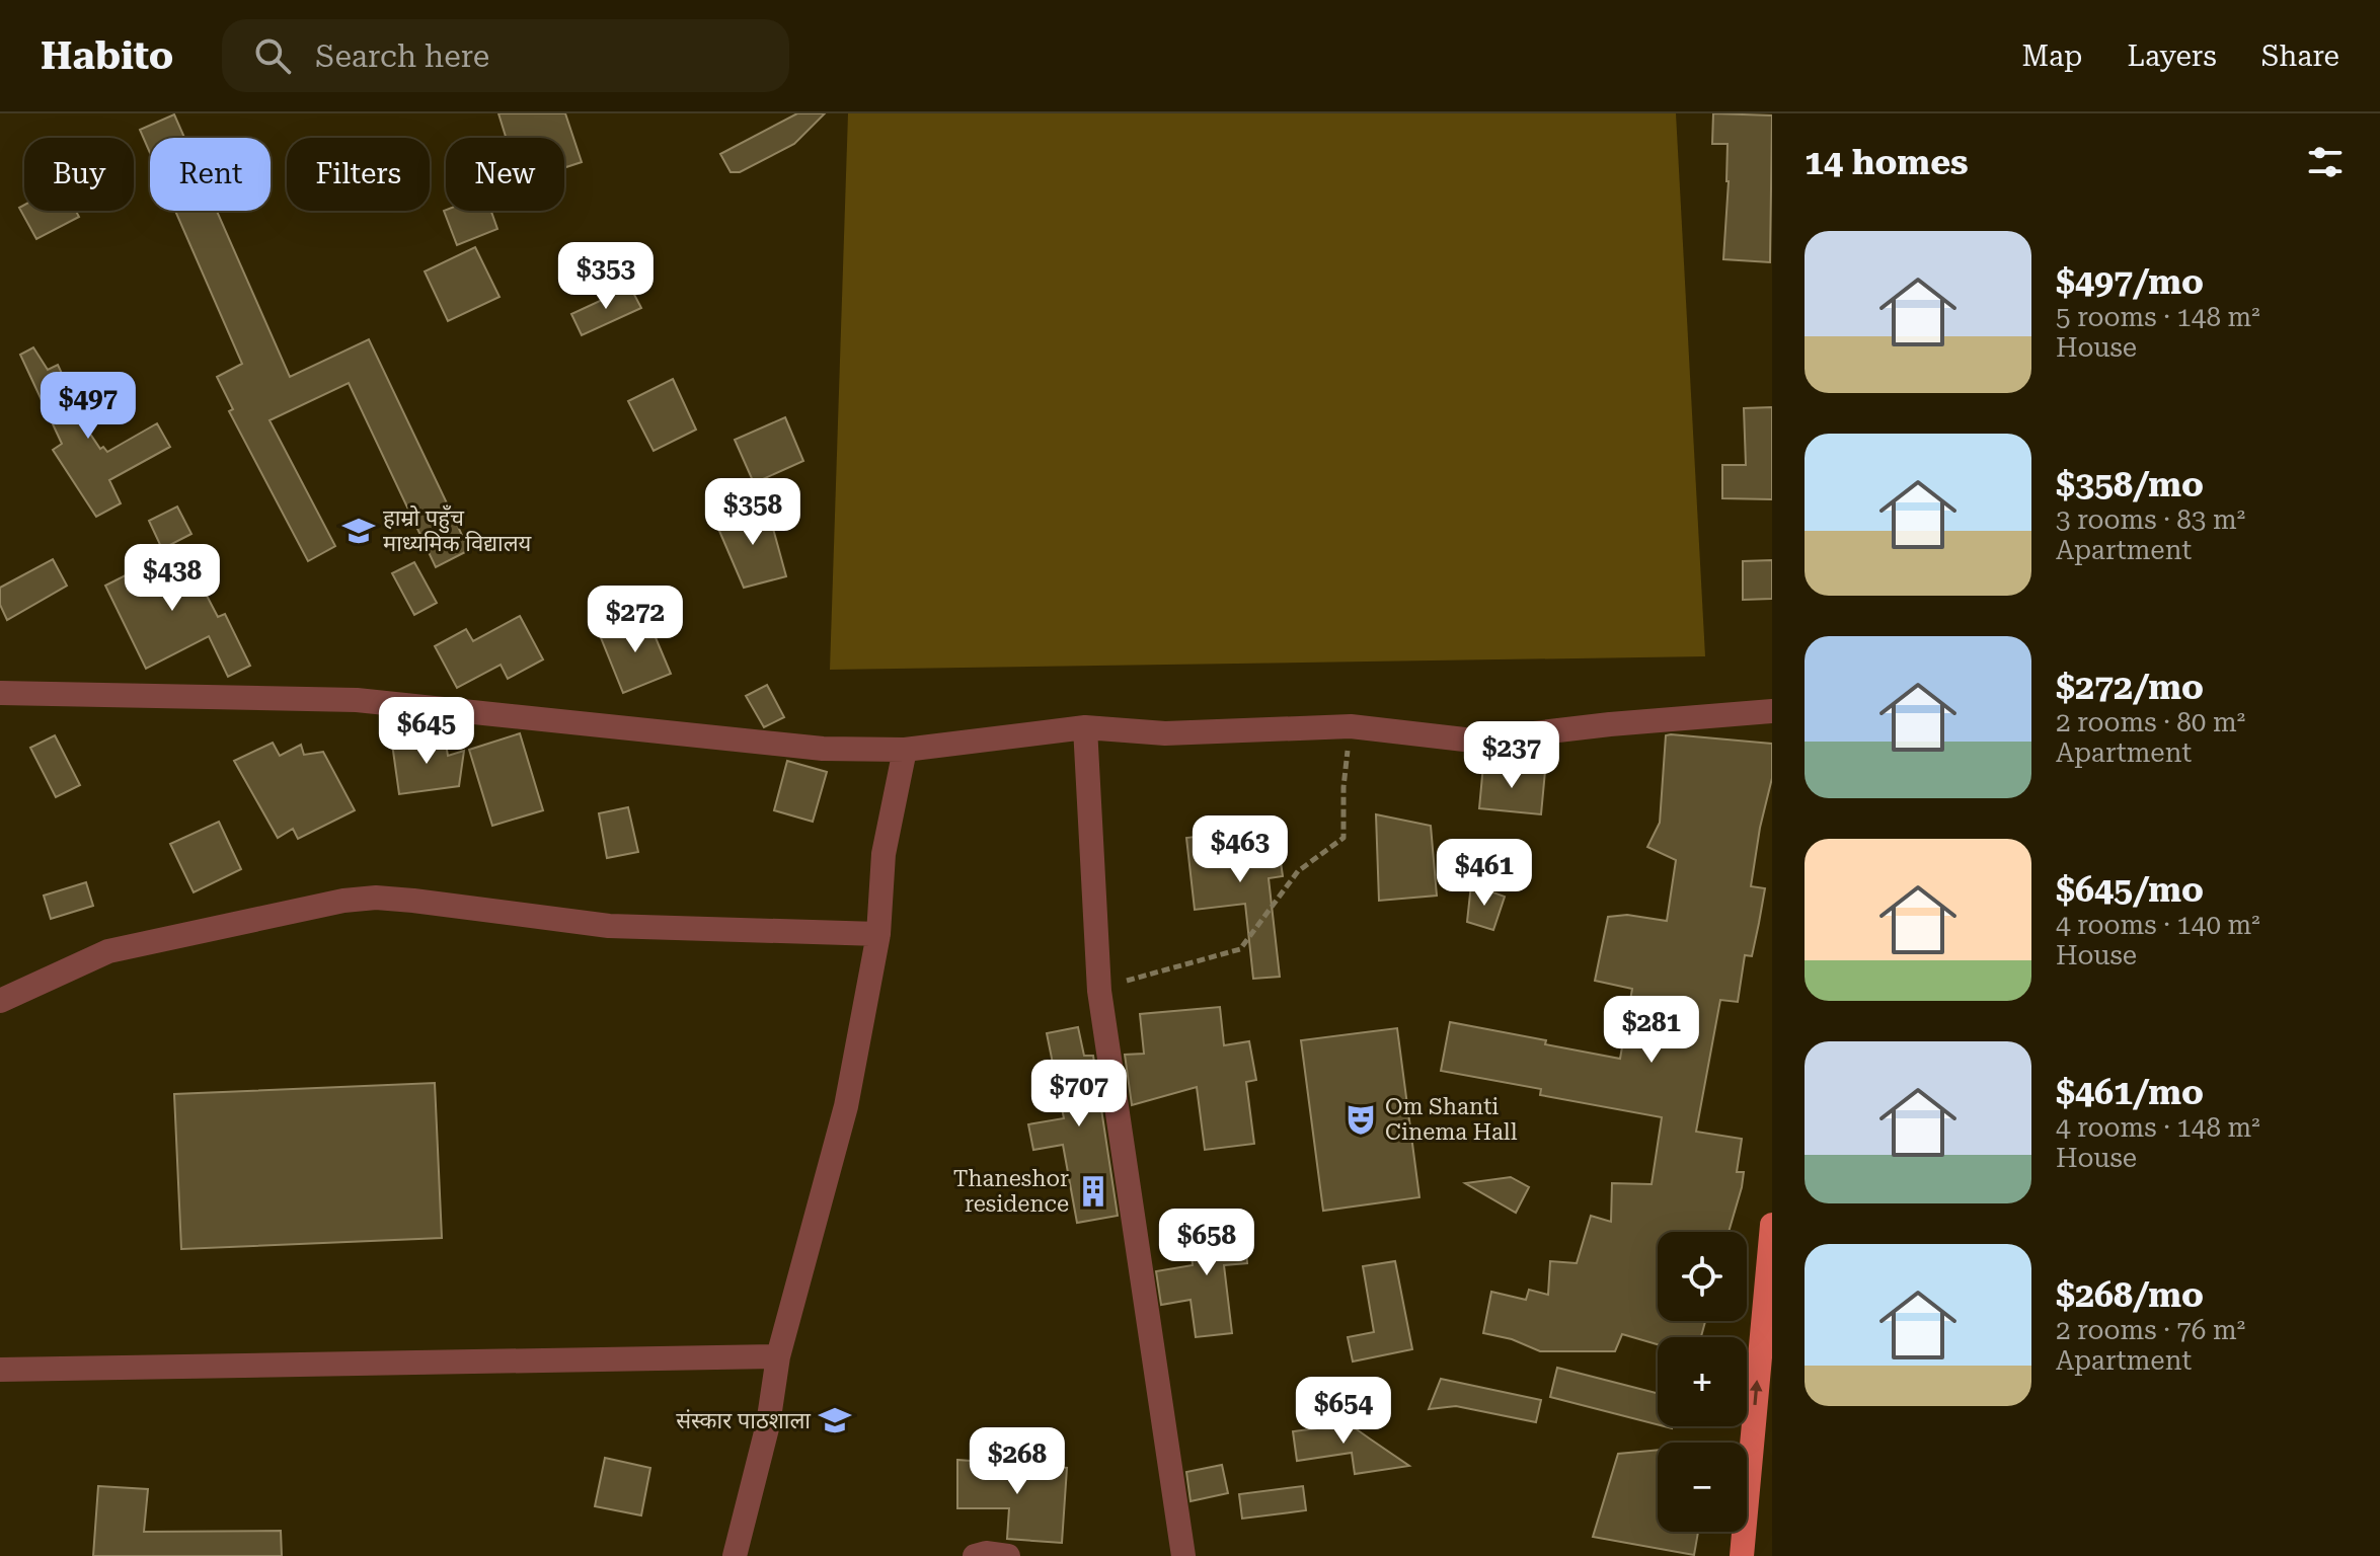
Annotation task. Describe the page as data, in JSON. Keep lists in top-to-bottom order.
{
  "places": {
    "school or university": ["हाम्रो पहुँच माध्यमिक विद्यालय", "संस्कार पाठशाला"],
    "theatre": ["Om Shanti Cinema Hall"],
    "building": ["Thaneshor residence"]
  },
  "page": {
    "header": "Habito",
    "search": "Search here",
    "nav": ["Map", "Layers", "Share"],
    "heading": "14 homes",
    "chip": [
      "Buy",
      "Rent",
      "Filters",
      "New"
    ],
    "list": [
      {
        "name": "$497/mo",
        "note": "5 rooms · 148 m² · House"
      },
      {
        "name": "$358/mo",
        "note": "3 rooms · 83 m² · Apartment"
      },
      {
        "name": "$272/mo",
        "note": "2 rooms · 80 m² · Apartment"
      },
      {
        "name": "$645/mo",
        "note": "4 rooms · 140 m² · House"
      },
      {
        "name": "$461/mo",
        "note": "4 rooms · 148 m² · House"
      },
      {
        "name": "$268/mo",
        "note": "2 rooms · 76 m² · Apartment"
      }
    ],
    "price": [
      "$353",
      "$497",
      "$358",
      "$438",
      "$272",
      "$645",
      "$237",
      "$463",
      "$461",
      "$281",
      "$707",
      "$658",
      "$654",
      "$268"
    ],
    "map_buttons": ["+", "−"]
  }
}
